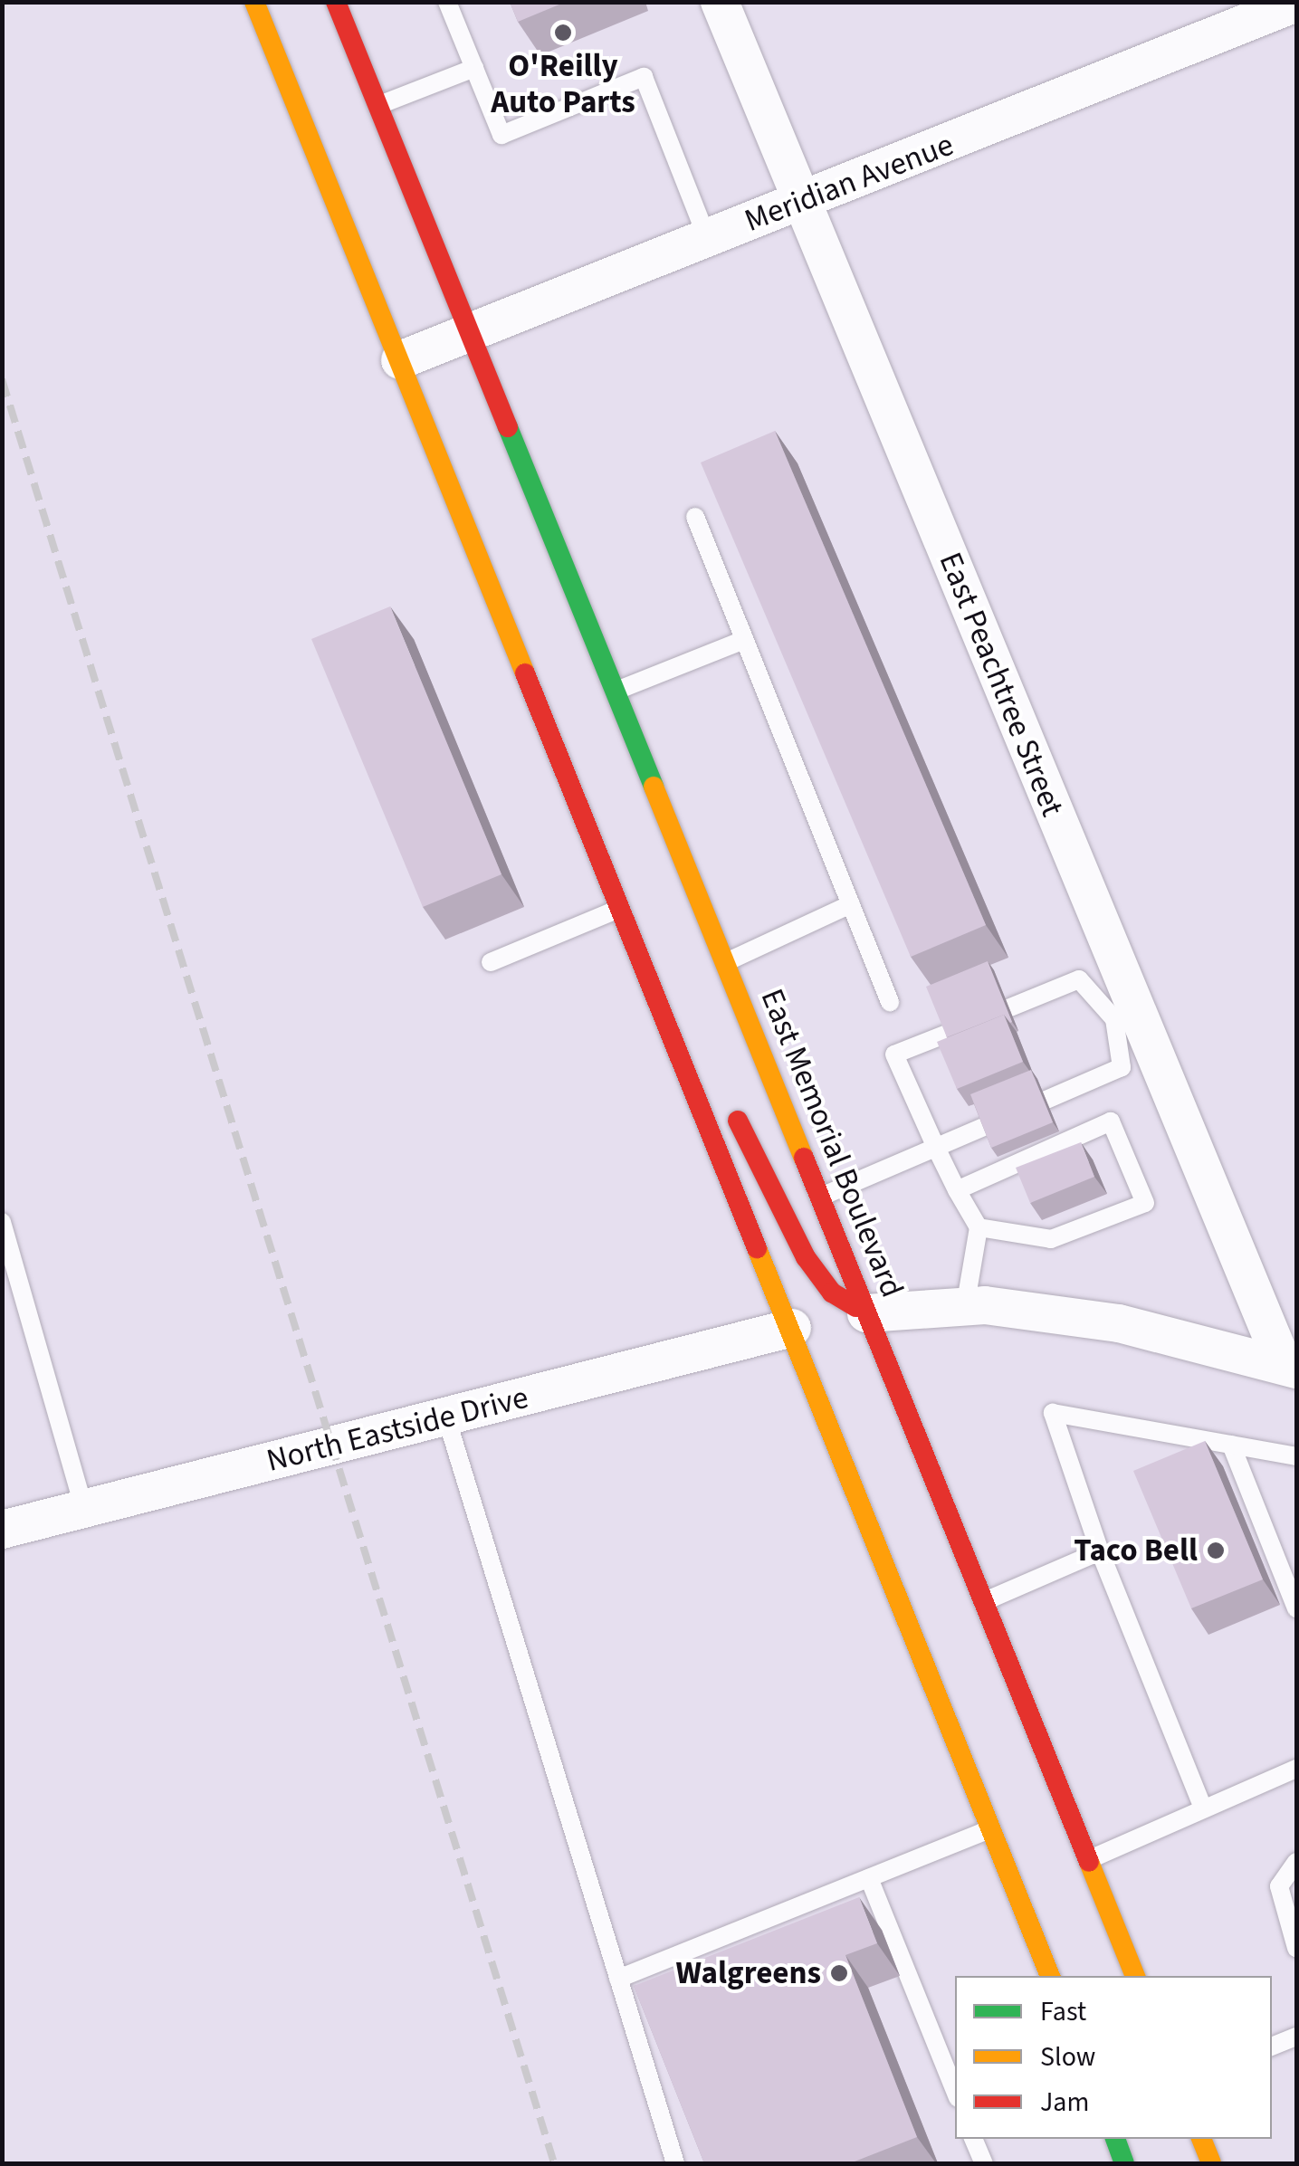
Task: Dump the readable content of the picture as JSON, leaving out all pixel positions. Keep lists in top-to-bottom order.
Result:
{
  "streets": {
    "main road": ["East Memorial Boulevard"],
    "street": ["Meridian Avenue", "East Peachtree Street", "North Eastside Drive"]
  },
  "crossings": [
    ["Meridian Avenue", "East Peachtree Street"],
    ["Meridian Avenue", "East Memorial Boulevard"]
  ],
  "places": ["O'Reilly Auto Parts", "Taco Bell", "Walgreens"],
  "legend": ["Fast", "Slow", "Jam"]
}
